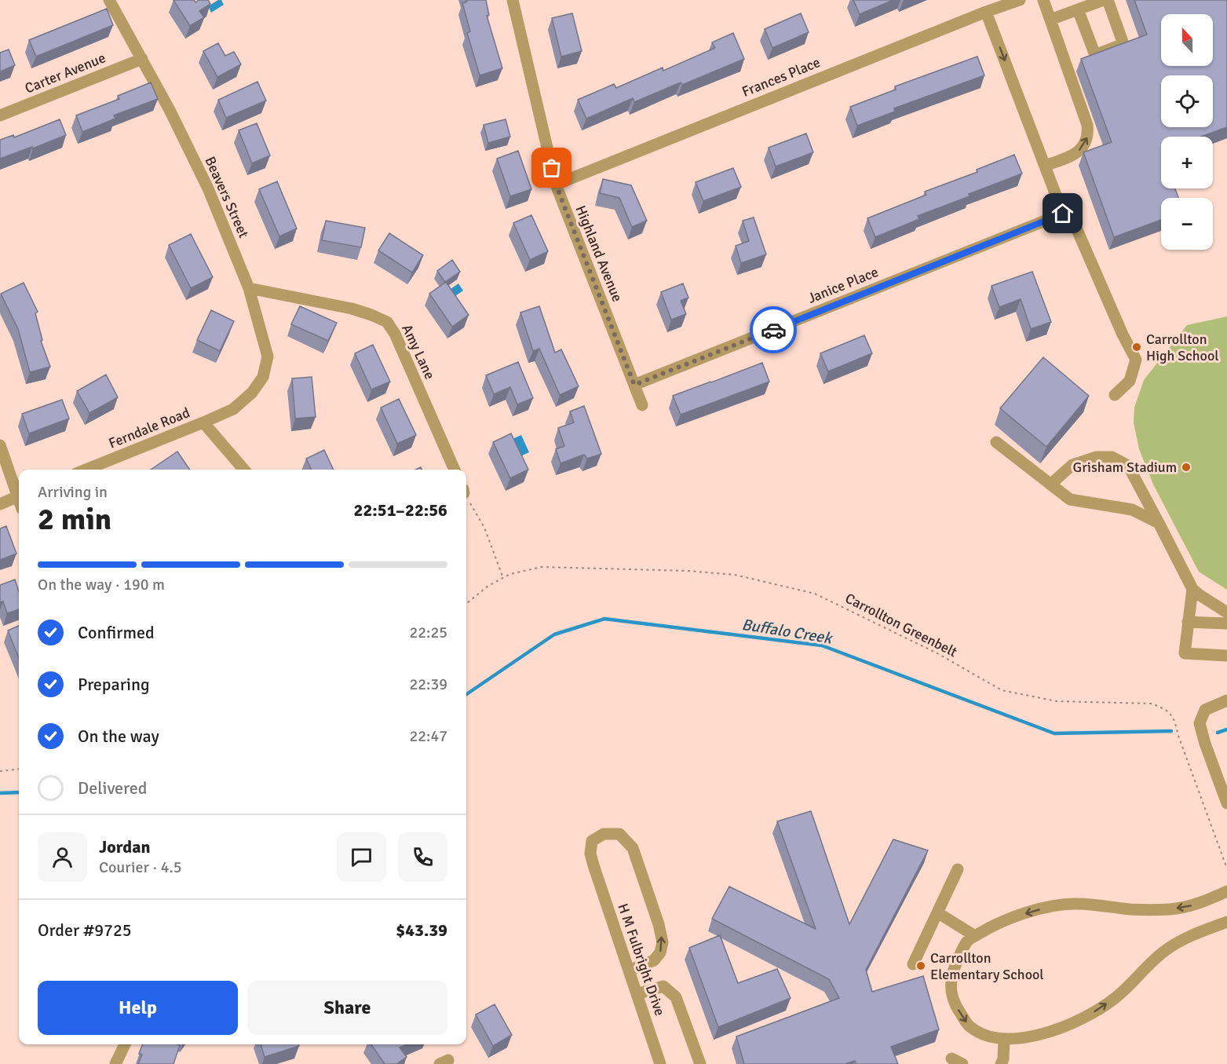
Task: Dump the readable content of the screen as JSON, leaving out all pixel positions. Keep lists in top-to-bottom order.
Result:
{
  "streets": {
    "street": [
      "Carter Avenue",
      "Frances Place",
      "Beavers Street",
      "Highland Avenue",
      "Janice Place",
      "Amy Lane",
      "Ferndale Road",
      "H M Fulbright Drive"
    ],
    "path": ["Carrollton Greenbelt"]
  },
  "crossings": [
    ["Carter Avenue", "Beavers Street"],
    ["Frances Place", "Highland Avenue"],
    ["Beavers Street", "Amy Lane"],
    ["Beavers Street", "Ferndale Road"],
    ["Highland Avenue", "Janice Place"]
  ],
  "water": ["Buffalo Creek"],
  "places": ["Carrollton High School", "Grisham Stadium", "Carrollton Elementary School"],
  "north": "top",
  "page": {
    "map_buttons": ["+", "−"],
    "heading": ["2 min", "Arriving in", "22:51–22:56"],
    "panel": [
      "Jordan",
      "Courier · 4.5",
      "Order #9725",
      "$43.39"
    ],
    "bar": "On the way · 190 m",
    "list": [
      ["Confirmed", "22:25"],
      ["Preparing", "22:39"],
      ["On the way", "22:47"],
      "Delivered"
    ],
    "buttons": ["Help", "Share"]
  }
}
